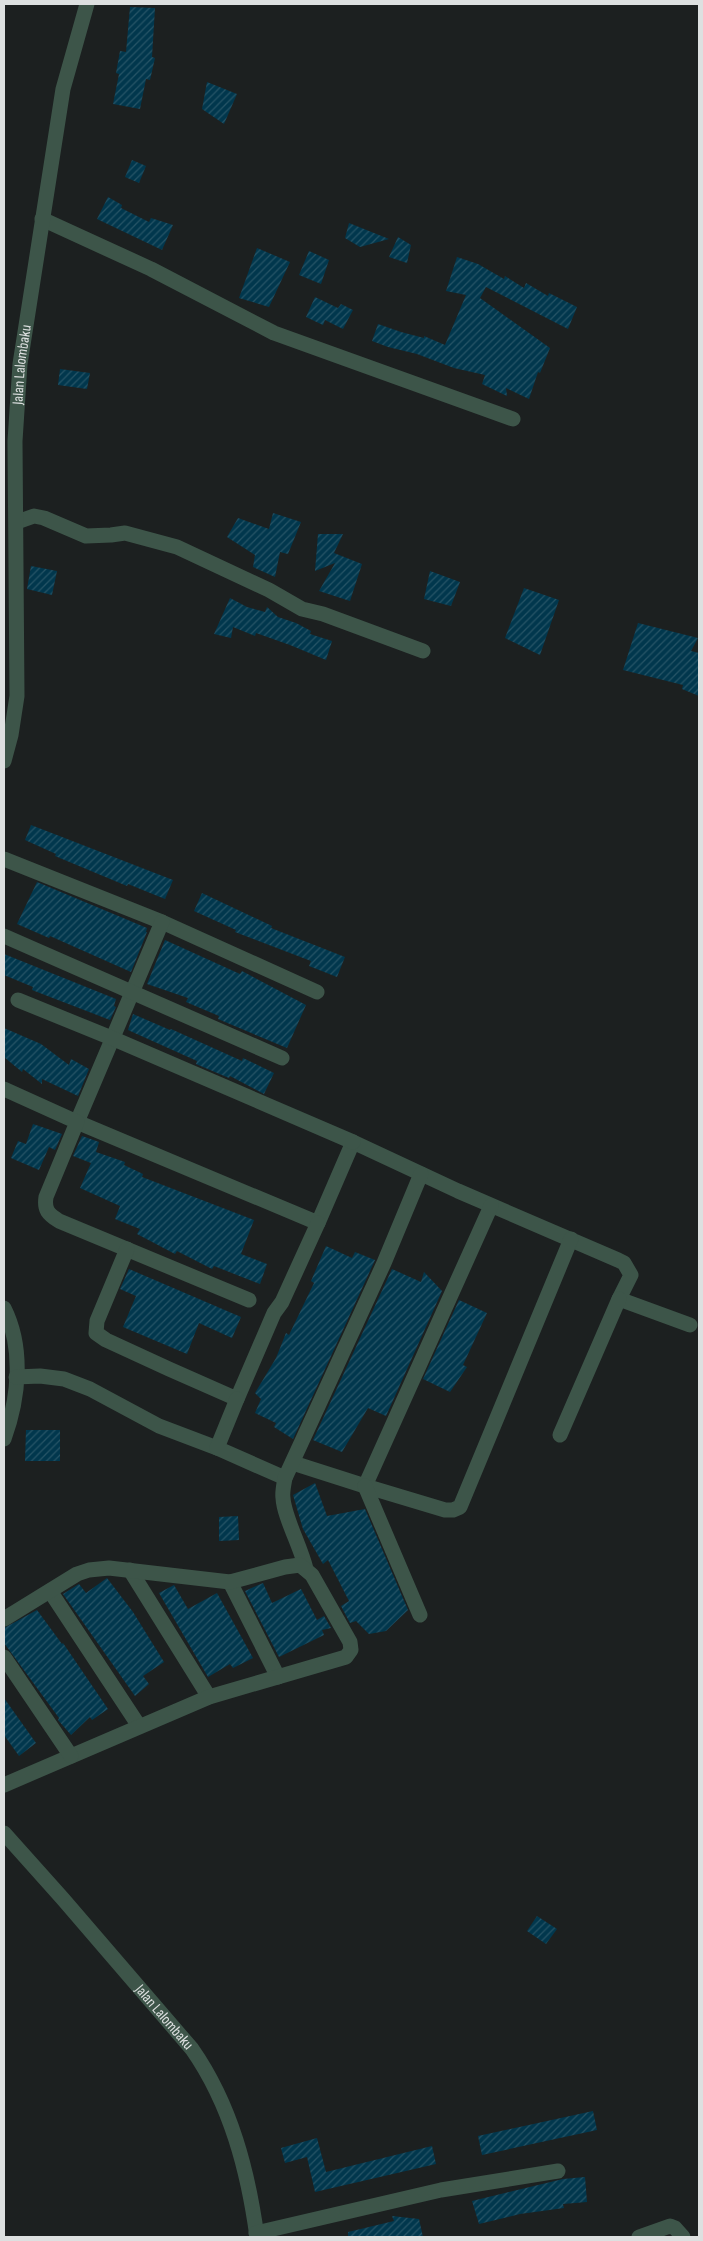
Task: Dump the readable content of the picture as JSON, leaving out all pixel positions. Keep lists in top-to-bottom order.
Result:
{
  "streets": {
    "street": ["Jalan Lalombaku"]
  }
}
